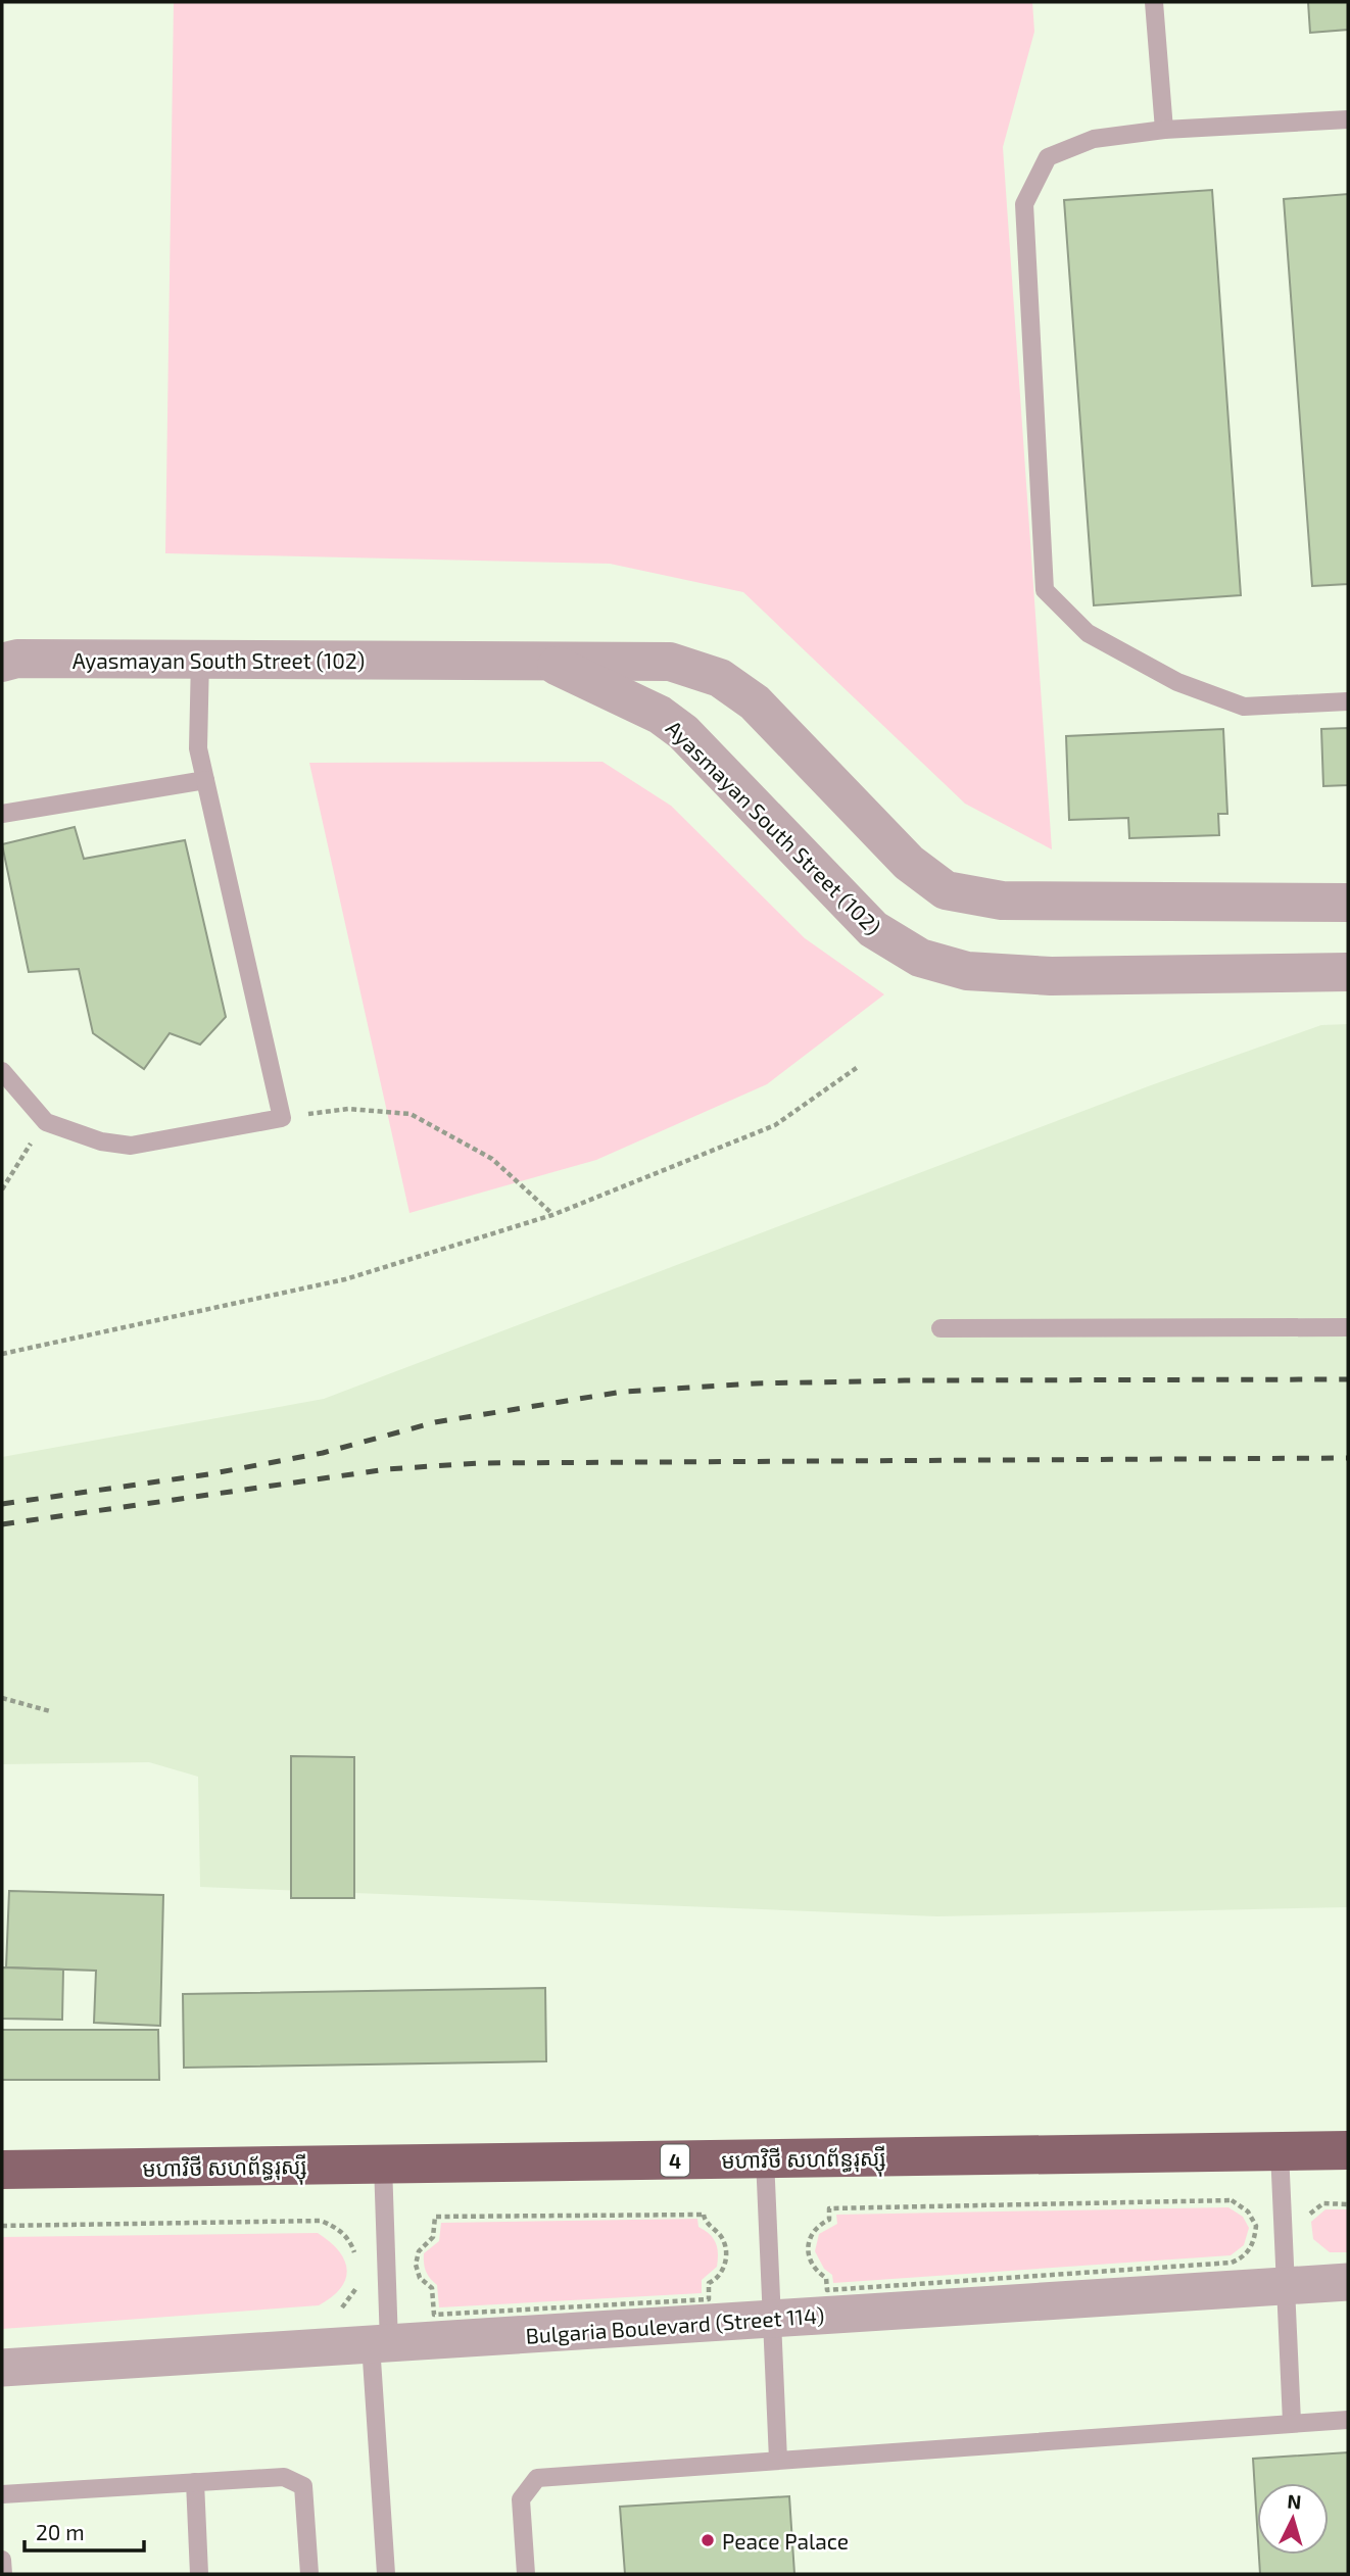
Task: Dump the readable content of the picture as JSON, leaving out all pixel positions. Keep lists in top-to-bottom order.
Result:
{
  "streets": {
    "highway": ["មហាវិថី សហព័ន្ធរុស្ស៊ី", "4"],
    "street": ["Ayasmayan South Street (102)", "Bulgaria Boulevard (Street 114)"]
  },
  "places": ["Peace Palace"],
  "scale_bar": "20 m",
  "north": "top"
}
